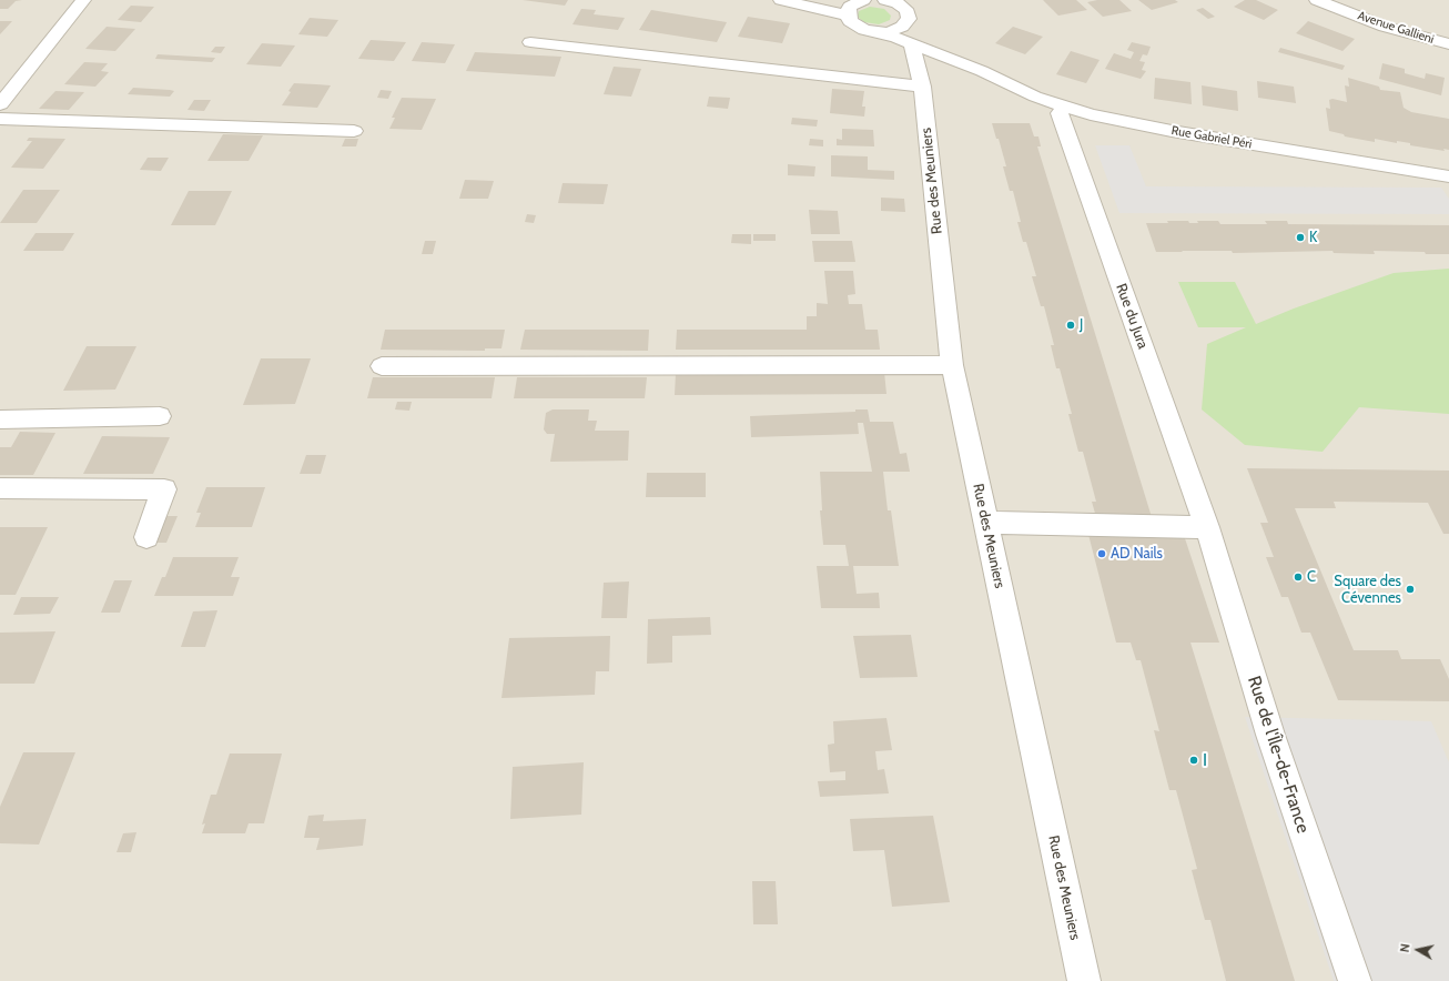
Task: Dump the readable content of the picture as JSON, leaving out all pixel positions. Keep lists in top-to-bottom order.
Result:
{
  "streets": {
    "street": [
      "Avenue Gallieni",
      "Rue Gabriel Péri",
      "Rue des Meuniers",
      "Rue du Jura",
      "Rue de l'Île-de-France"
    ]
  },
  "crossings": [
    ["Rue Gabriel Péri", "Rue des Meuniers"],
    ["Rue Gabriel Péri", "Rue du Jura"],
    ["Rue du Jura", "Rue de l'Île-de-France"]
  ],
  "places": [
    "K",
    "J",
    "AD Nails",
    "C",
    "Square des Cévennes",
    "I"
  ],
  "north": "left"
}
